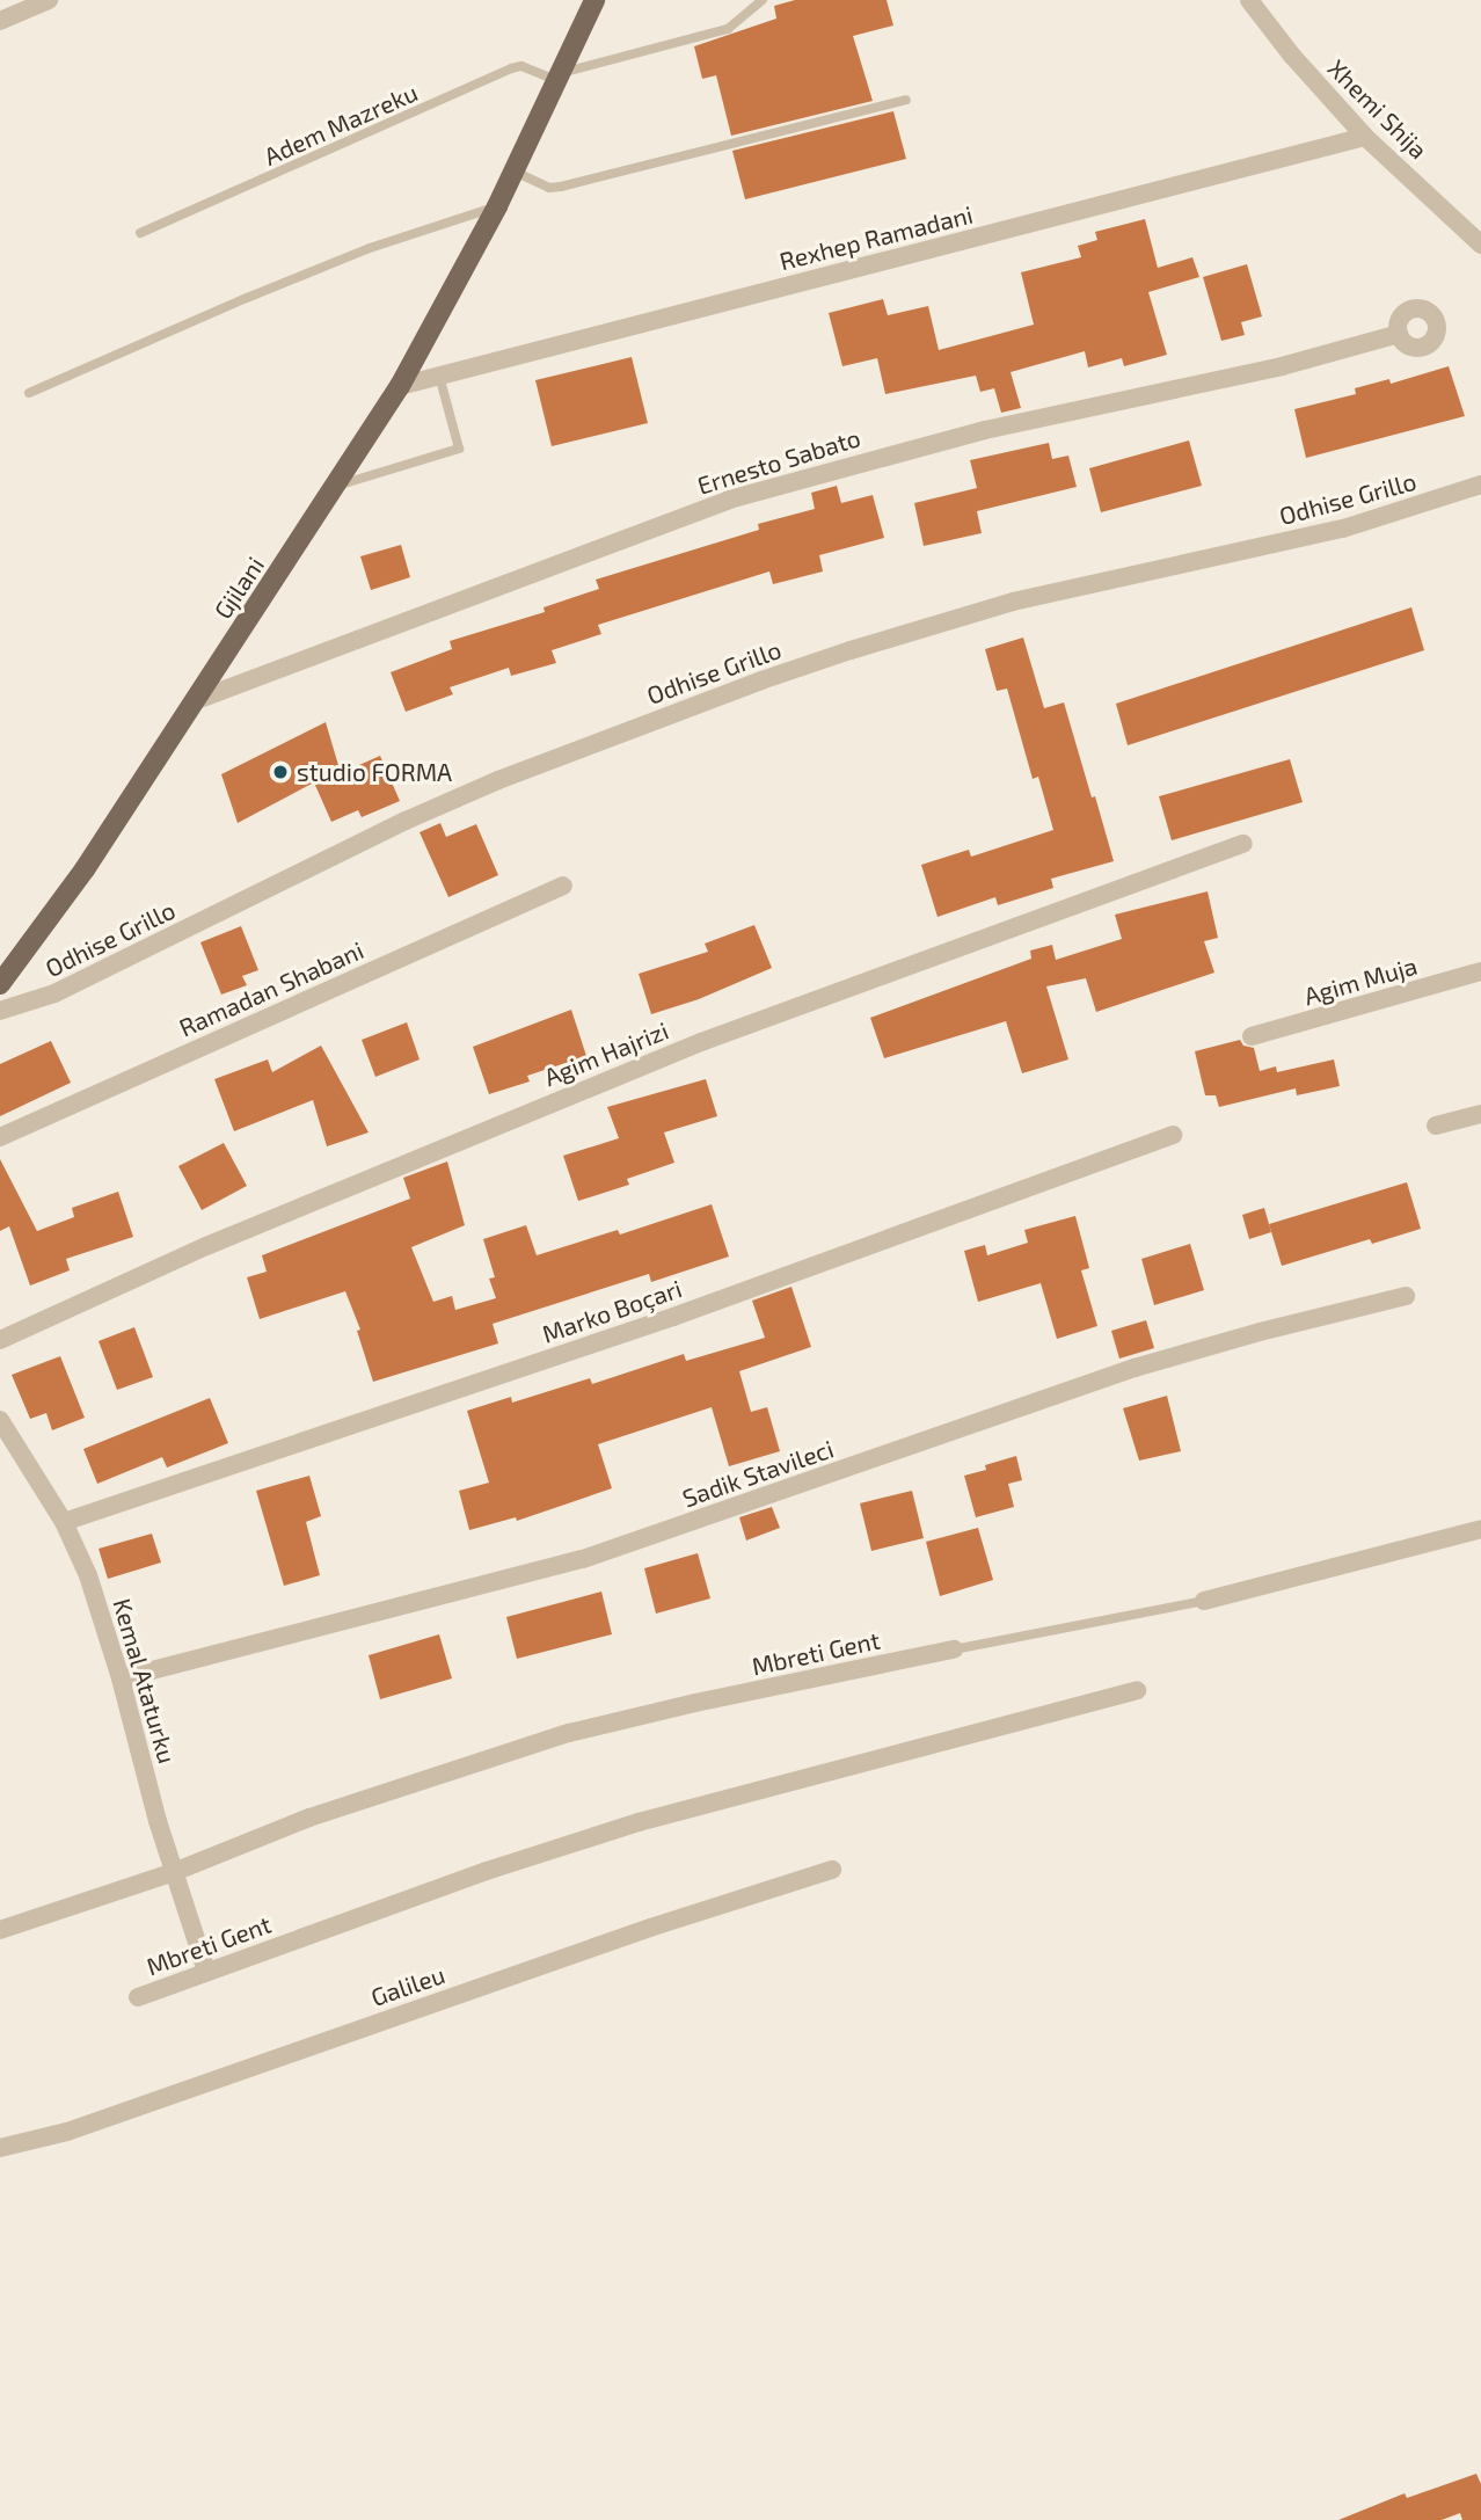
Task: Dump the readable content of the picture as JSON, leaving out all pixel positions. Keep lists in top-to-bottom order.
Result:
{
  "streets": {
    "main road": ["Gjilani"],
    "street": [
      "Xhemi Shija",
      "Rexhep Ramadani",
      "Ernesto Sabato",
      "Odhise Grillo",
      "Agim Muja",
      "Ramadan Shabani",
      "Agim Hajrizi",
      "Marko Boçari",
      "Sadik Stavileci",
      "Mbreti Gent",
      "Kemal Ataturku",
      "Galileu"
    ],
    "lane": ["Adem Mazreku"]
  },
  "crossings": [
    ["Xhemi Shija", "Rexhep Ramadani"],
    ["Adem Mazreku", "Gjilani"],
    ["Rexhep Ramadani", "Gjilani"],
    ["Ernesto Sabato", "Gjilani"],
    ["Marko Boçari", "Kemal Ataturku"],
    ["Sadik Stavileci", "Kemal Ataturku"],
    ["Mbreti Gent", "Kemal Ataturku"]
  ],
  "places": ["studio FORMA"]
}
